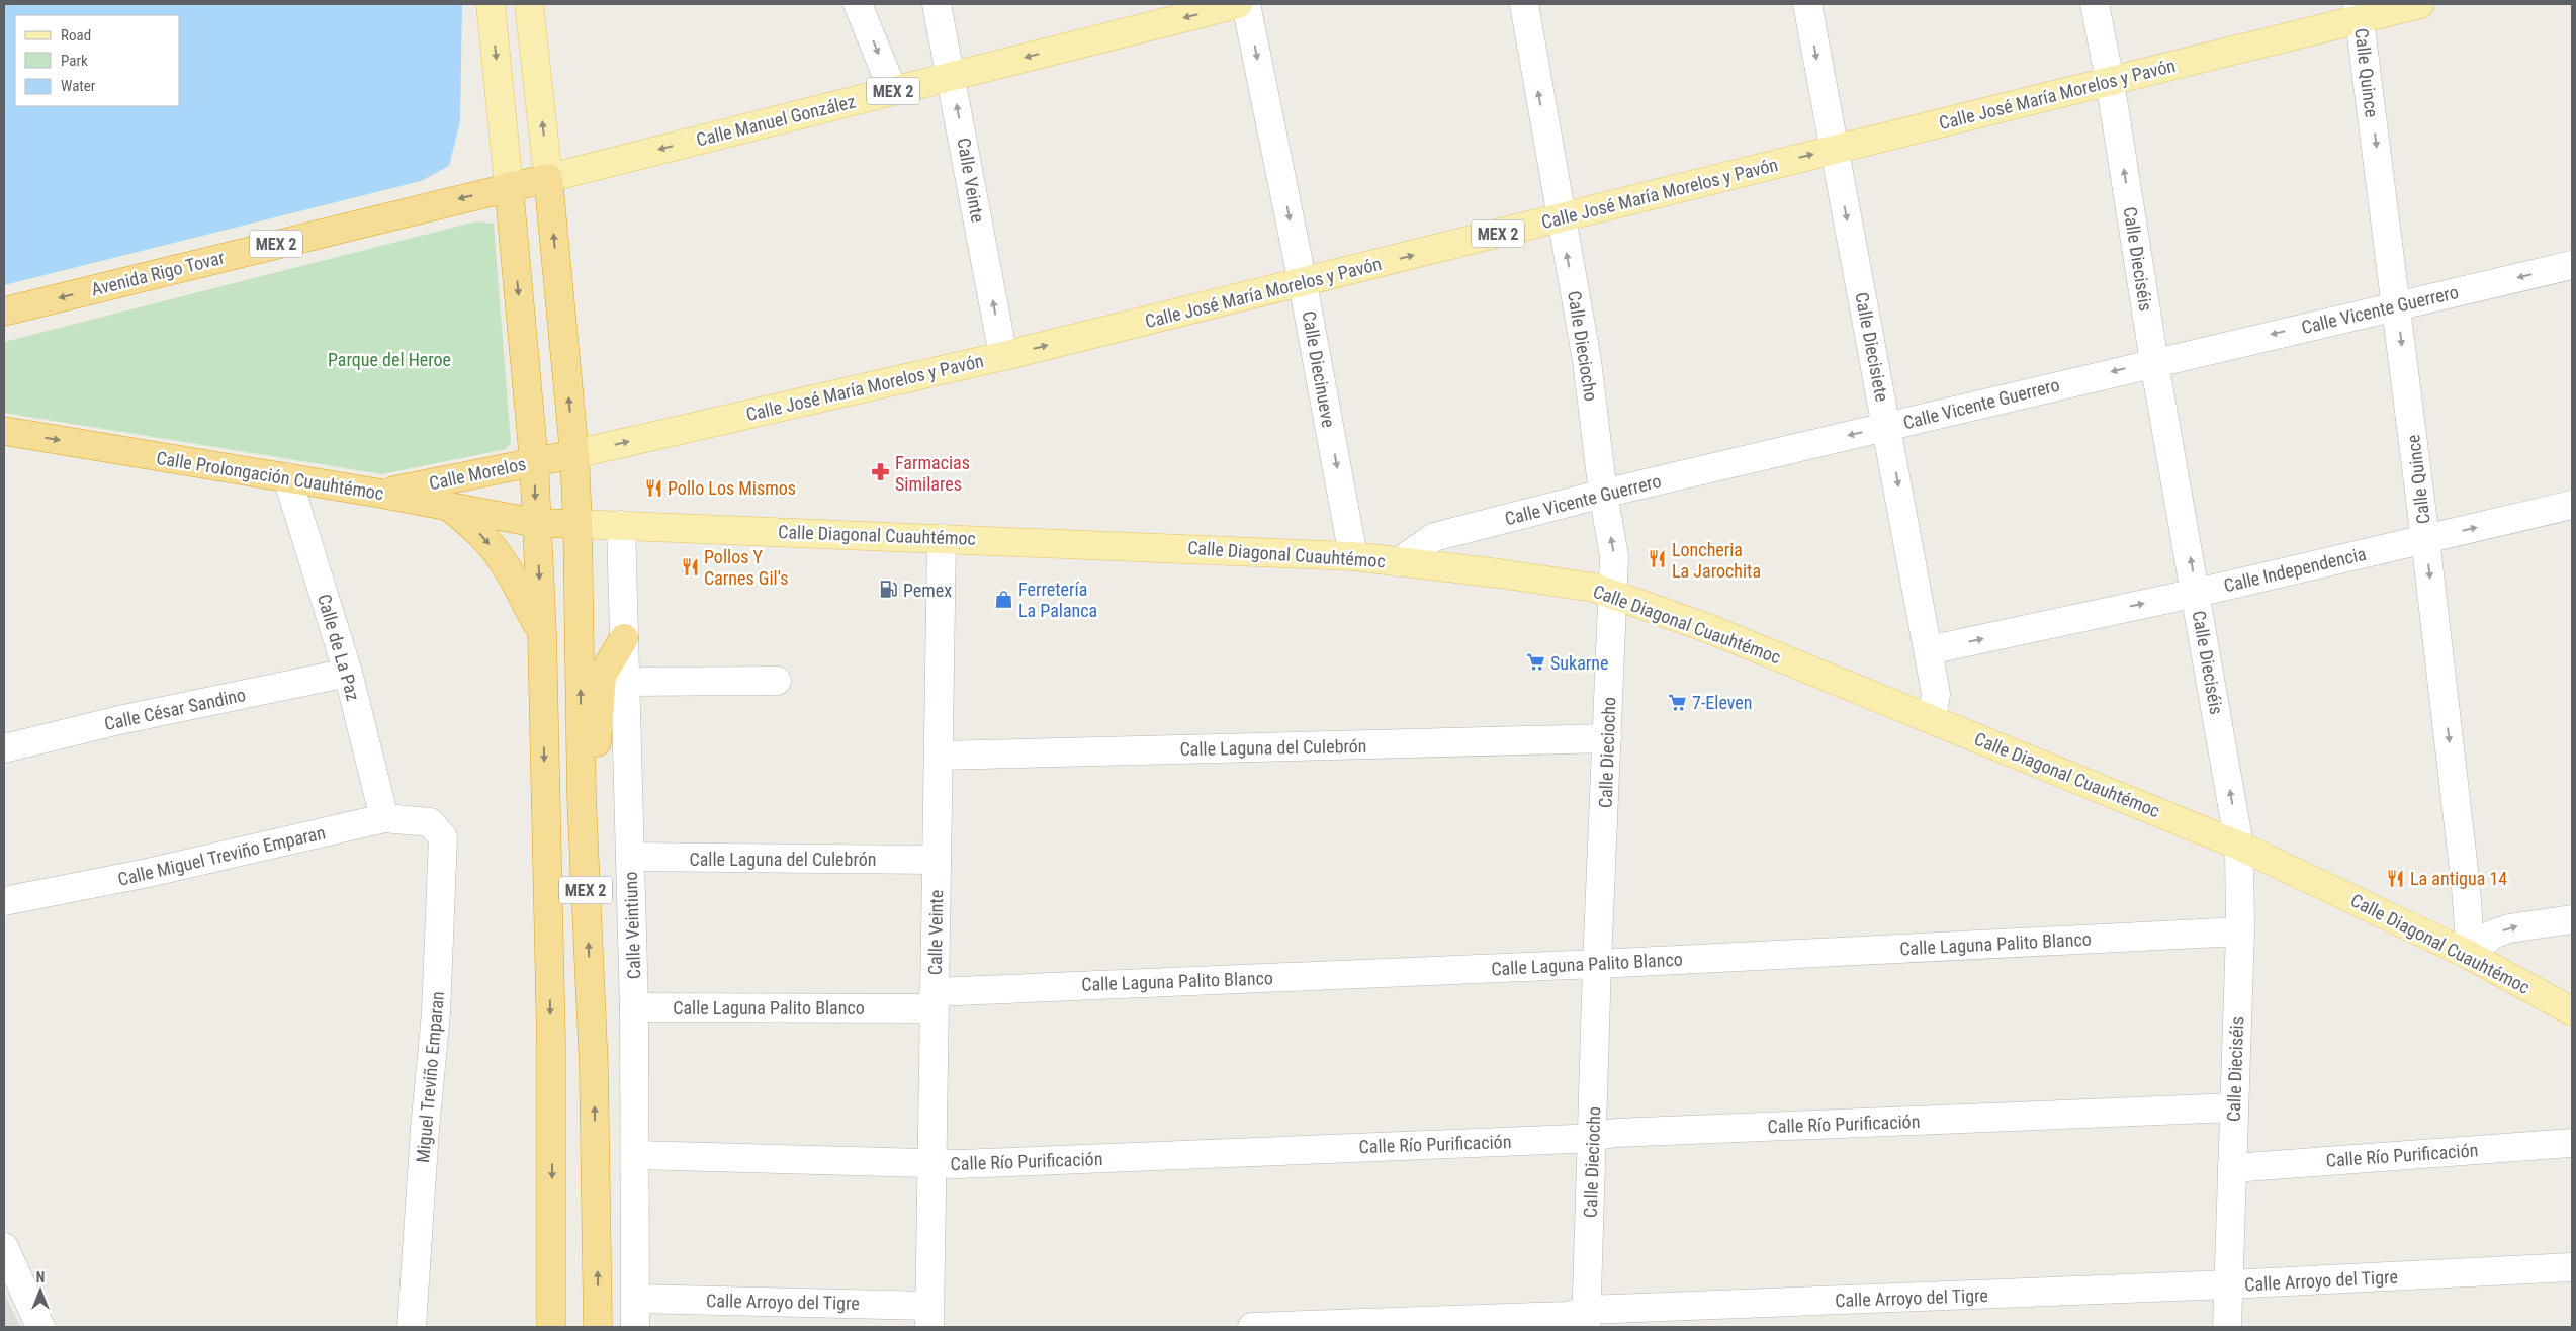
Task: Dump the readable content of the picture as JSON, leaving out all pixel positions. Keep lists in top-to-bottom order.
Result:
{
  "streets": {
    "highway": [
      "MEX 2",
      "Avenida Rigo Tovar",
      "Calle Morelos",
      "Calle Prolongación Cuauhtémoc"
    ],
    "main road": ["Calle José María Morelos y Pavón", "Calle Manuel González", "Calle Diagonal Cuauhtémoc"],
    "street": [
      "Calle Quince",
      "Calle Veinte",
      "Calle Dieciséis",
      "Calle Vicente Guerrero",
      "Calle Dieciocho",
      "Calle Diecisiete",
      "Calle Diecinueve",
      "Calle Independencia",
      "Calle de La Paz",
      "Calle César Sandino",
      "Calle Laguna del Culebrón",
      "Calle Miguel Treviño Emparan",
      "Calle Veintiuno",
      "Calle Laguna Palito Blanco",
      "Miguel Treviño Emparan",
      "Calle Río Purificación",
      "Calle Arroyo del Tigre"
    ]
  },
  "crossings": [
    ["Calle Quince", "Calle José María Morelos y Pavón"],
    ["Calle Quince", "Calle Vicente Guerrero"],
    ["Calle Quince", "Calle Diagonal Cuauhtémoc"],
    ["Calle Quince", "Calle Independencia"],
    ["MEX 2", "Calle José María Morelos y Pavón"],
    ["MEX 2", "Calle Manuel González"],
    ["MEX 2", "Avenida Rigo Tovar"],
    ["MEX 2", "Calle Morelos"],
    ["MEX 2", "Calle Prolongación Cuauhtémoc"],
    ["MEX 2", "Calle Diagonal Cuauhtémoc"],
    ["Calle José María Morelos y Pavón", "Calle Veinte"],
    ["Calle José María Morelos y Pavón", "Calle Dieciséis"],
    ["Calle José María Morelos y Pavón", "Calle Dieciocho"],
    ["Calle José María Morelos y Pavón", "Calle Diecisiete"],
    ["Calle José María Morelos y Pavón", "Calle Diecinueve"],
    ["Calle José María Morelos y Pavón", "Calle Morelos"],
    ["Calle Manuel González", "Calle Veinte"],
    ["Calle Manuel González", "Avenida Rigo Tovar"],
    ["Calle Veinte", "Calle Diagonal Cuauhtémoc"],
    ["Calle Veinte", "Calle Laguna del Culebrón"],
    ["Calle Veinte", "Calle Laguna Palito Blanco"],
    ["Calle Veinte", "Calle Río Purificación"],
    ["Calle Veinte", "Calle Arroyo del Tigre"],
    ["Calle Dieciséis", "Calle Vicente Guerrero"],
    ["Calle Dieciséis", "Calle Diagonal Cuauhtémoc"],
    ["Calle Dieciséis", "Calle Independencia"],
    ["Calle Dieciséis", "Calle Laguna Palito Blanco"],
    ["Calle Dieciséis", "Calle Río Purificación"],
    ["Calle Dieciséis", "Calle Arroyo del Tigre"],
    ["Calle Vicente Guerrero", "Calle Dieciocho"],
    ["Calle Vicente Guerrero", "Calle Diecisiete"],
    ["Calle Vicente Guerrero", "Calle Diagonal Cuauhtémoc"],
    ["Calle Dieciocho", "Calle Diagonal Cuauhtémoc"],
    ["Calle Dieciocho", "Calle Laguna del Culebrón"],
    ["Calle Dieciocho", "Calle Laguna Palito Blanco"],
    ["Calle Dieciocho", "Calle Río Purificación"],
    ["Calle Dieciocho", "Calle Arroyo del Tigre"],
    ["Calle Diecisiete", "Calle Diagonal Cuauhtémoc"],
    ["Calle Diecisiete", "Calle Independencia"],
    ["Calle Diecinueve", "Calle Diagonal Cuauhtémoc"],
    ["Calle Morelos", "Calle Prolongación Cuauhtémoc"],
    ["Calle Prolongación Cuauhtémoc", "Calle Diagonal Cuauhtémoc"],
    ["Calle Prolongación Cuauhtémoc", "Calle de La Paz"],
    ["Calle Diagonal Cuauhtémoc", "Calle Veintiuno"],
    ["Calle de La Paz", "Calle César Sandino"],
    ["Calle de La Paz", "Calle Miguel Treviño Emparan"],
    ["Calle Laguna del Culebrón", "Calle Veintiuno"],
    ["Calle Miguel Treviño Emparan", "Miguel Treviño Emparan"],
    ["Calle Veintiuno", "Calle Laguna Palito Blanco"],
    ["Calle Veintiuno", "Calle Río Purificación"],
    ["Calle Veintiuno", "Calle Arroyo del Tigre"]
  ],
  "one_way": [
    "Calle Quince",
    "Calle José María Morelos y Pavón",
    "Calle Manuel González",
    "Calle Dieciséis",
    "Avenida Rigo Tovar",
    "Calle Vicente Guerrero",
    "Calle Dieciocho",
    "Calle Diecisiete",
    "Calle Diecinueve",
    "Calle Prolongación Cuauhtémoc",
    "Calle Independencia"
  ],
  "parks": ["Parque del Heroe"],
  "places": {
    "pharmacy": ["Farmacias Similares"],
    "restaurant": [
      "Pollo Los Mismos",
      "Loncheria La Jarochita",
      "Pollos Y Carnes Gil's",
      "La antigua 14"
    ],
    "fuel station": ["Pemex"],
    "shop": ["Ferretería La Palanca"],
    "supermarket": ["Sukarne", "7-Eleven"]
  },
  "legend": ["Road", "Park", "Water"],
  "north": "top"
}
